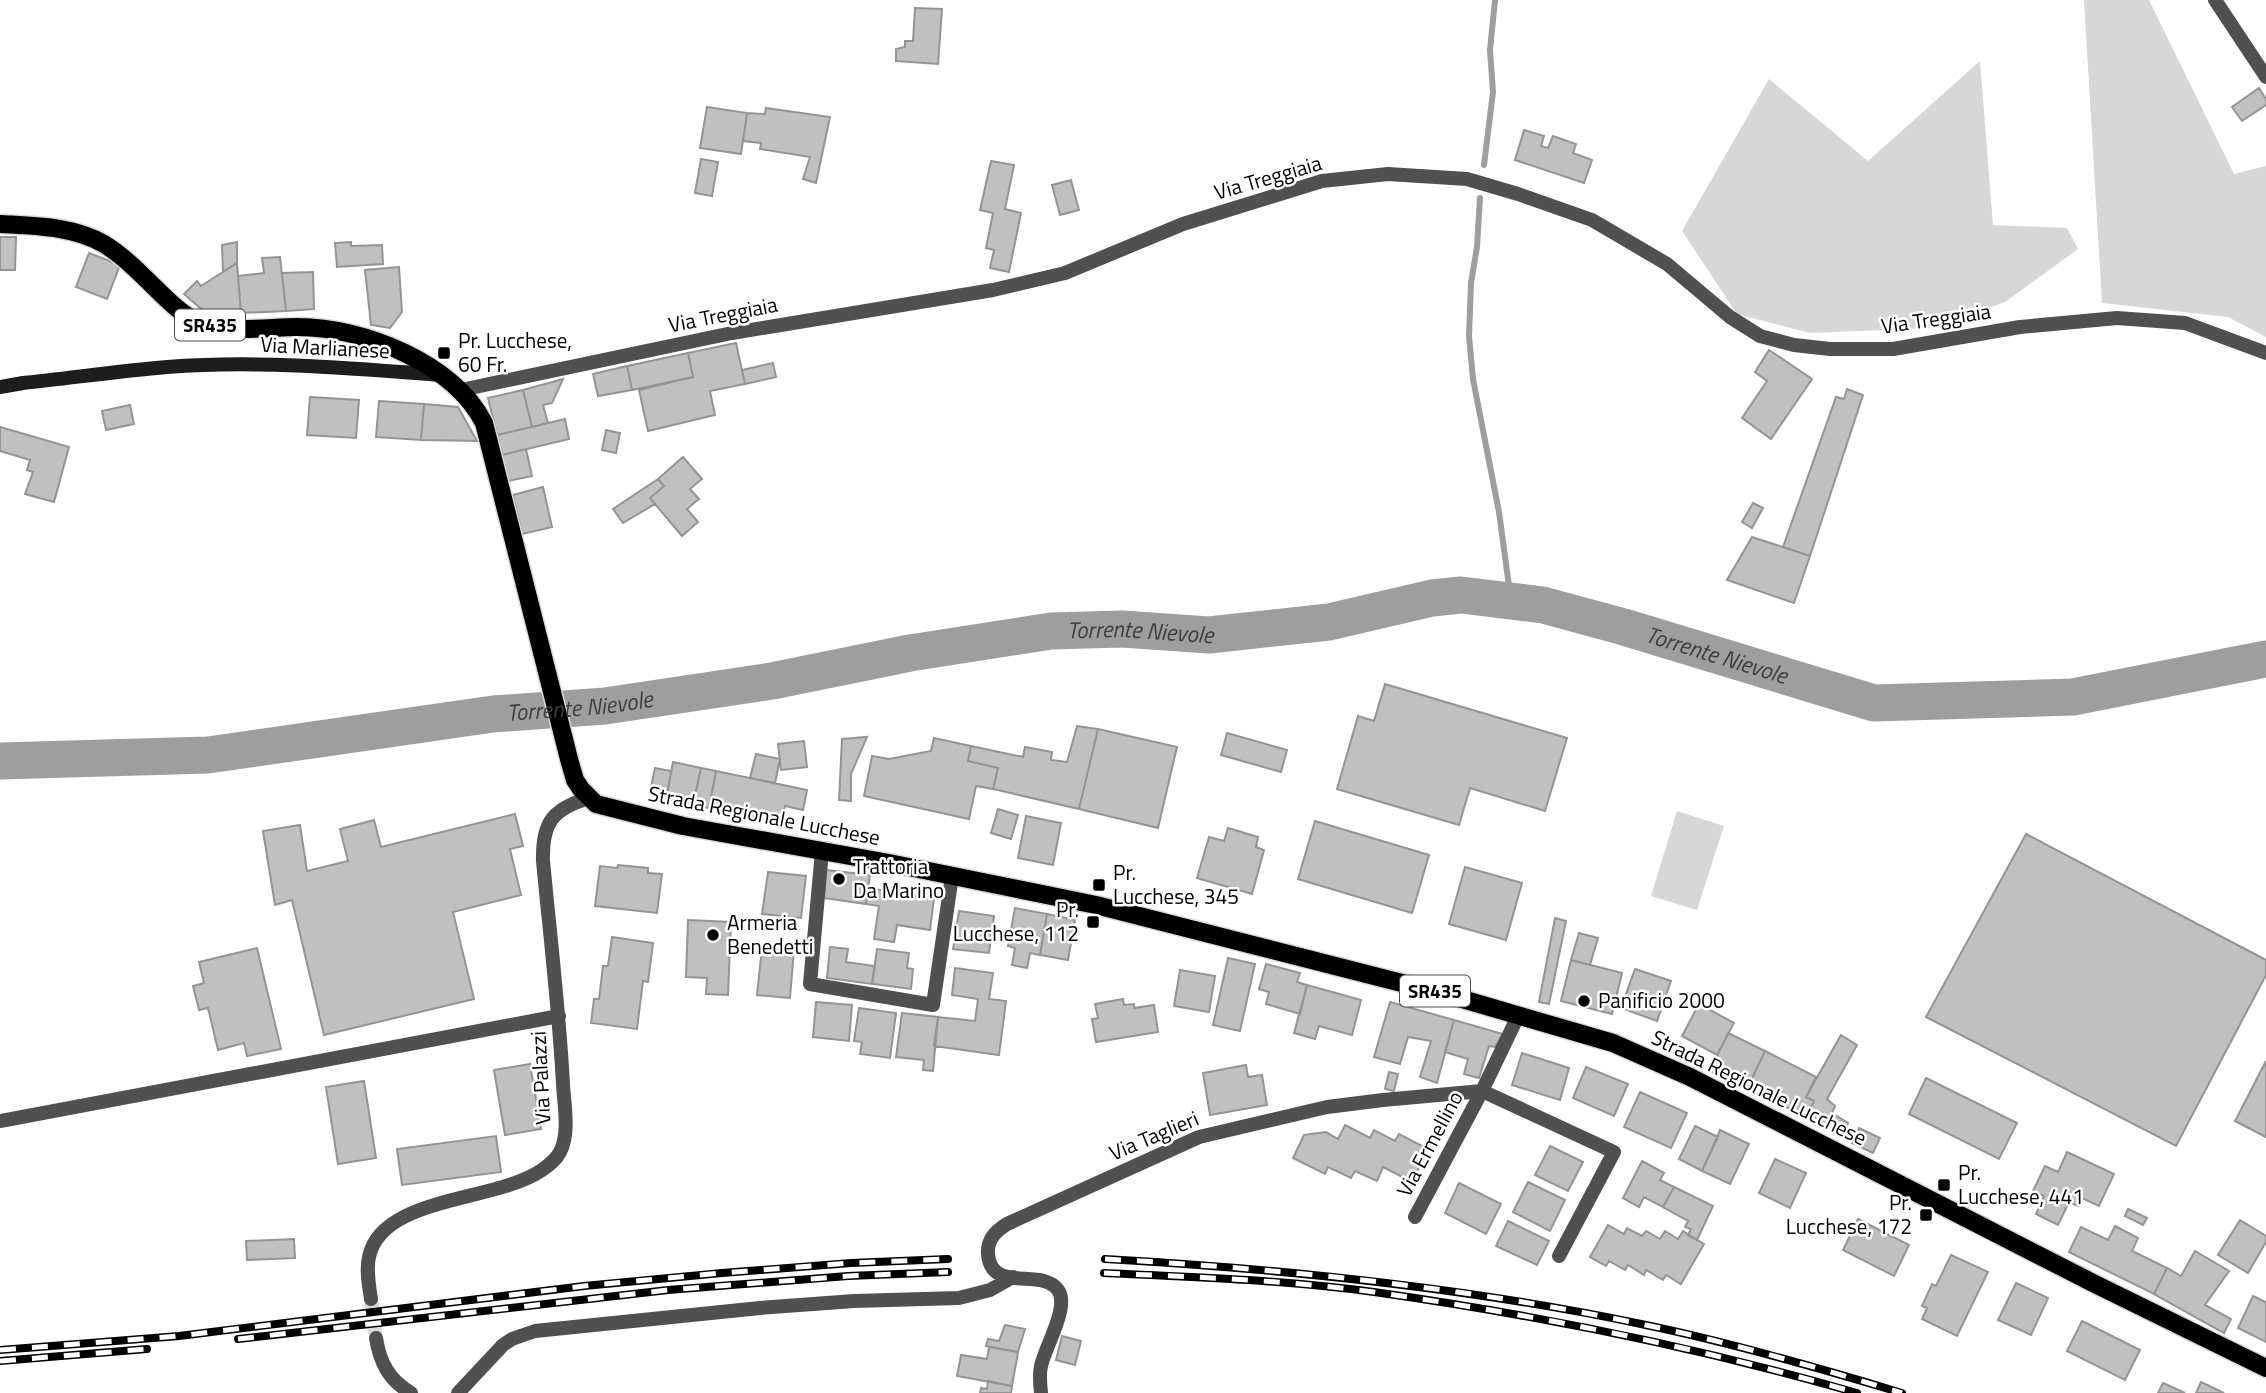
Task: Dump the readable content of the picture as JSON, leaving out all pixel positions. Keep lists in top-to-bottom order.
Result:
{
  "streets": {
    "main road": ["SR435", "Strada Regionale Lucchese"],
    "street": [
      "Via Treggiaia",
      "Via Marlianese",
      "Via Palazzi",
      "Via Taglieri",
      "Via Ermellino"
    ]
  },
  "crossings": [
    ["Via Treggiaia", "SR435"],
    ["SR435", "Via Marlianese"],
    ["SR435", "Strada Regionale Lucchese"],
    ["SR435", "Via Palazzi"],
    ["Strada Regionale Lucchese", "Via Palazzi"],
    ["Strada Regionale Lucchese", "Via Ermellino"],
    ["Via Taglieri", "Via Ermellino"]
  ],
  "water": ["Torrente Nievole"],
  "places": {
    "transit": [
      "Pr. Lucchese, 60 Fr.",
      "Pr. Lucchese, 345",
      "Pr. Lucchese, 112",
      "Pr. Lucchese, 441",
      "Pr. Lucchese, 172"
    ],
    "other": ["Trattoria Da Marino", "Armeria Benedetti", "Panificio 2000"]
  }
}
